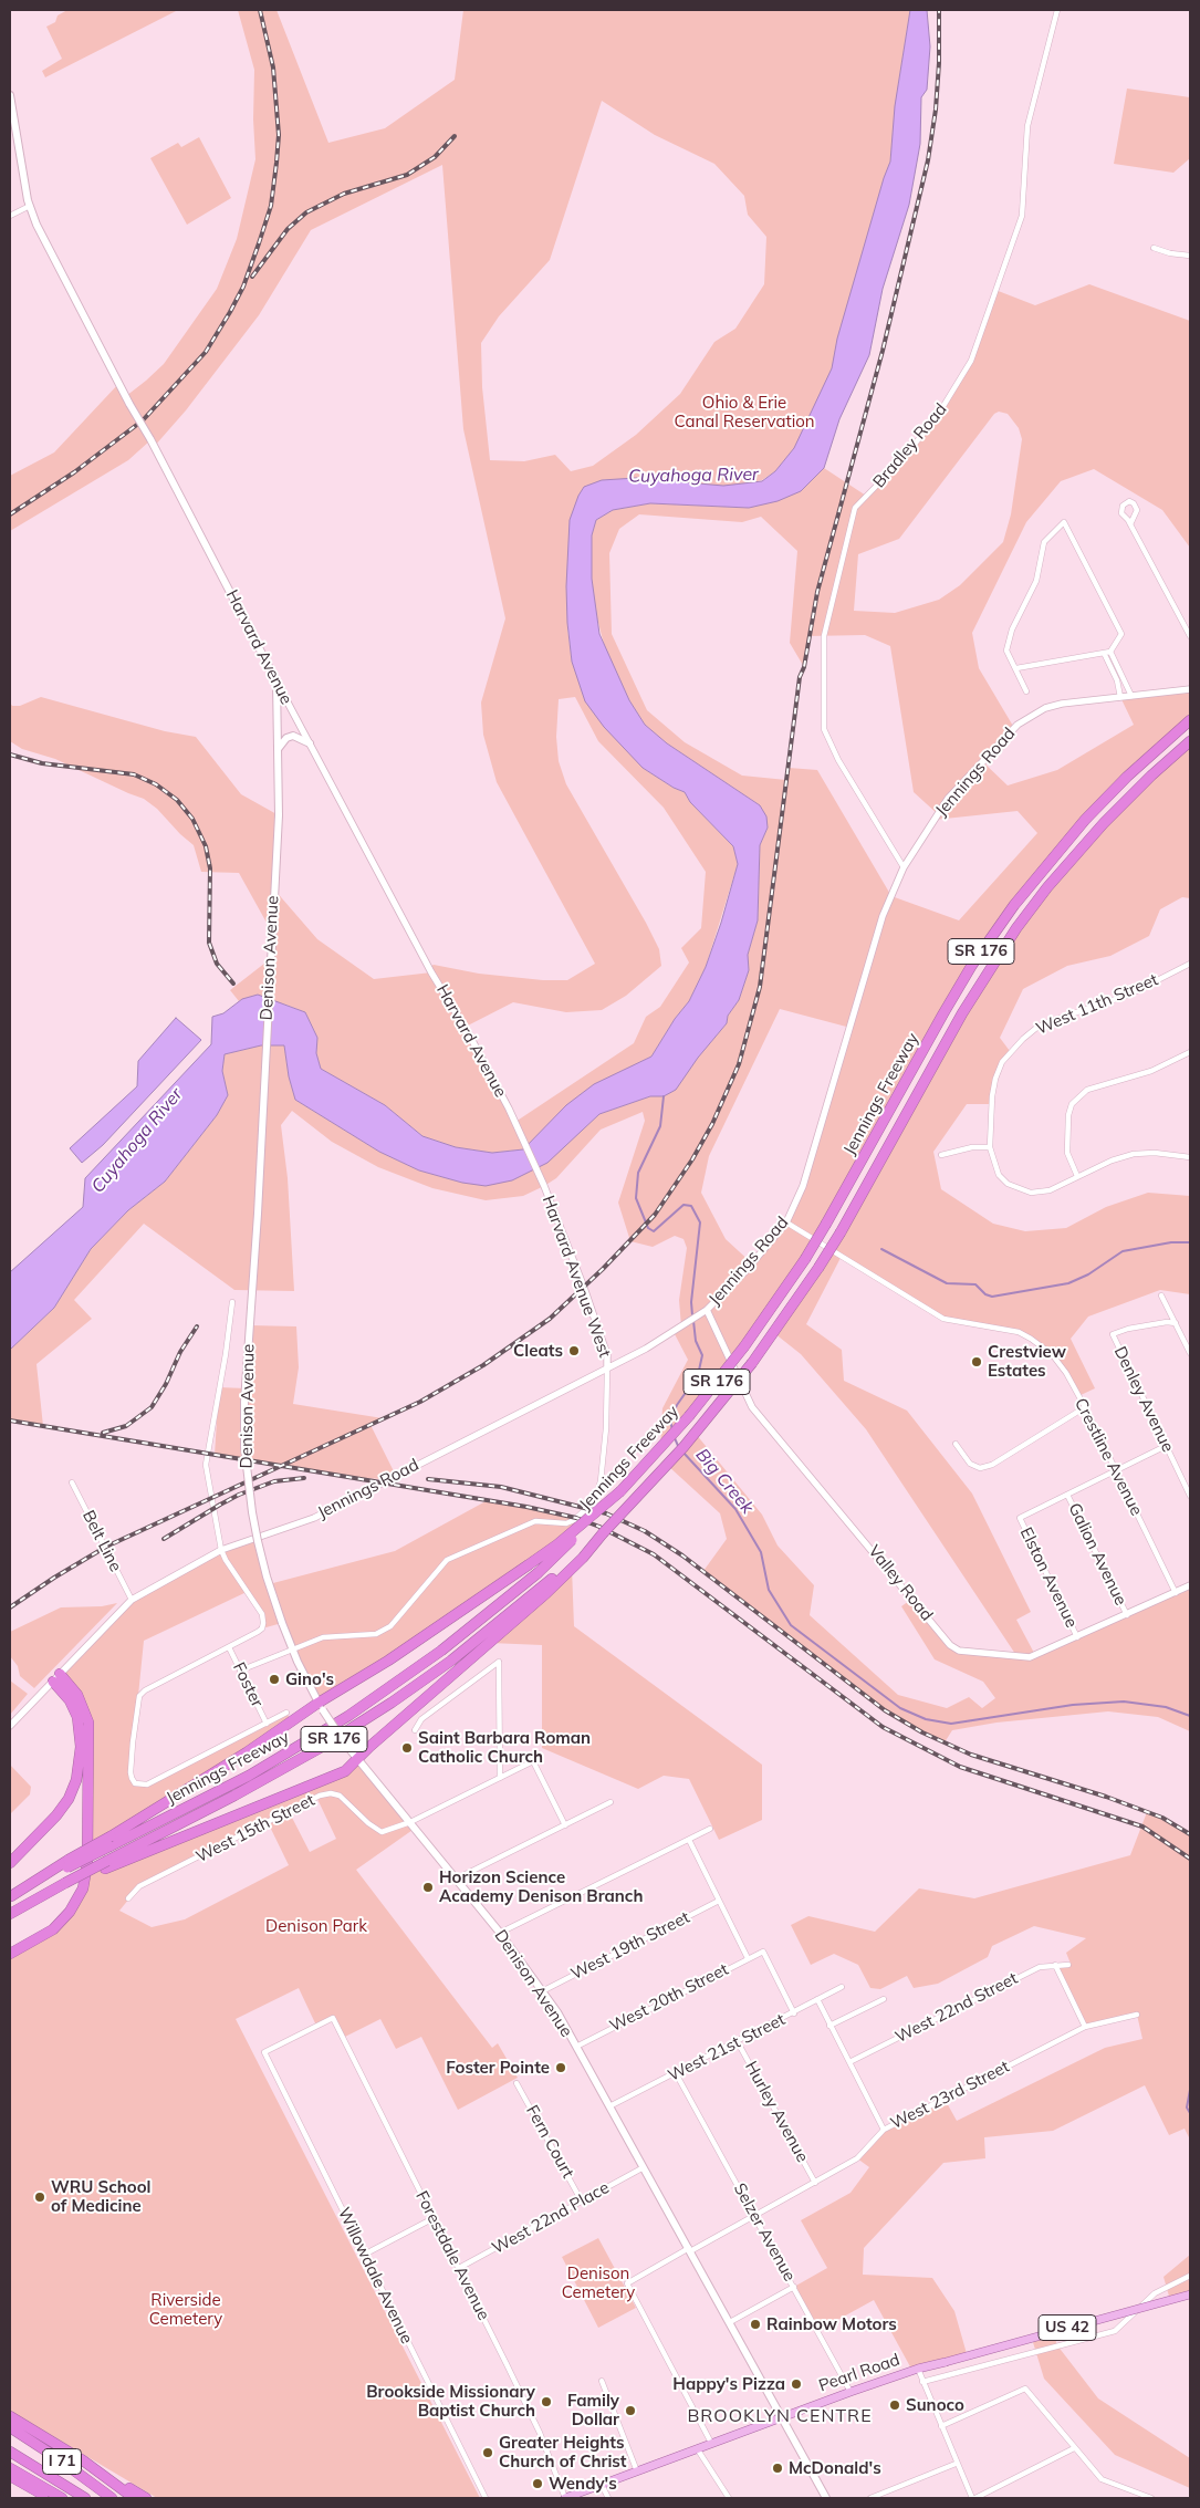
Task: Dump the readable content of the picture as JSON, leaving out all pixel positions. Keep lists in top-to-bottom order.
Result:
{
  "streets": {
    "highway": ["SR 176", "Jennings Freeway", "I 71"],
    "main road": [
      "Harvard Avenue",
      "Denison Avenue",
      "US 42",
      "Pearl Road"
    ],
    "street": [
      "Bradley Road",
      "Jennings Road",
      "West 11th Street",
      "Harvard Avenue West",
      "Denley Avenue",
      "Crestline Avenue",
      "Belt Line",
      "Galion Avenue",
      "Elston Avenue",
      "Valley Road",
      "Foster",
      "West 15th Street",
      "West 19th Street",
      "West 20th Street",
      "West 22nd Street",
      "West 21st Street",
      "West 23rd Street",
      "Hurley Avenue",
      "Fern Court",
      "West 22nd Place",
      "Selzer Avenue",
      "Forestdale Avenue",
      "Willowdale Avenue"
    ]
  },
  "crossings": [
    ["Bradley Road", "Jennings Road"],
    ["Harvard Avenue", "Denison Avenue"],
    ["Harvard Avenue", "Harvard Avenue West"],
    ["Jennings Road", "Harvard Avenue West"],
    ["Jennings Road", "Crestline Avenue"],
    ["Jennings Road", "Belt Line"],
    ["Jennings Road", "Valley Road"],
    ["Denison Avenue", "West 15th Street"],
    ["Denison Avenue", "West 19th Street"],
    ["Denison Avenue", "West 20th Street"],
    ["Denison Avenue", "West 21st Street"],
    ["Denison Avenue", "West 23rd Street"],
    ["Denison Avenue", "West 22nd Place"],
    ["Denison Avenue", "Pearl Road"],
    ["Crestline Avenue", "Valley Road"],
    ["Galion Avenue", "Elston Avenue"],
    ["Galion Avenue", "Valley Road"],
    ["Elston Avenue", "Valley Road"],
    ["West 20th Street", "West 21st Street"],
    ["West 21st Street", "Hurley Avenue"],
    ["West 21st Street", "Selzer Avenue"],
    ["West 23rd Street", "Hurley Avenue"],
    ["West 23rd Street", "Selzer Avenue"],
    ["West 23rd Street", "Pearl Road"],
    ["Fern Court", "West 22nd Place"],
    ["West 22nd Place", "Forestdale Avenue"],
    ["Selzer Avenue", "Pearl Road"],
    ["Forestdale Avenue", "Willowdale Avenue"],
    ["Forestdale Avenue", "Pearl Road"]
  ],
  "districts": ["BROOKLYN CENTRE"],
  "water": ["Cuyahoga River", "Big Creek"],
  "parks": [
    "Ohio & Erie Canal Reservation",
    "Denison Park",
    "Denison Cemetery",
    "Riverside Cemetery"
  ],
  "places": [
    "Cleats",
    "Crestview Estates",
    "Gino's",
    "Saint Barbara Roman Catholic Church",
    "Horizon Science Academy Denison Branch",
    "Foster Pointe",
    "WRU School of Medicine",
    "Rainbow Motors",
    "Happy's Pizza",
    "Brookside Missionary Baptist Church",
    "Sunoco",
    "Family Dollar",
    "Greater Heights Church of Christ",
    "McDonald's",
    "Wendy's"
  ]
}
